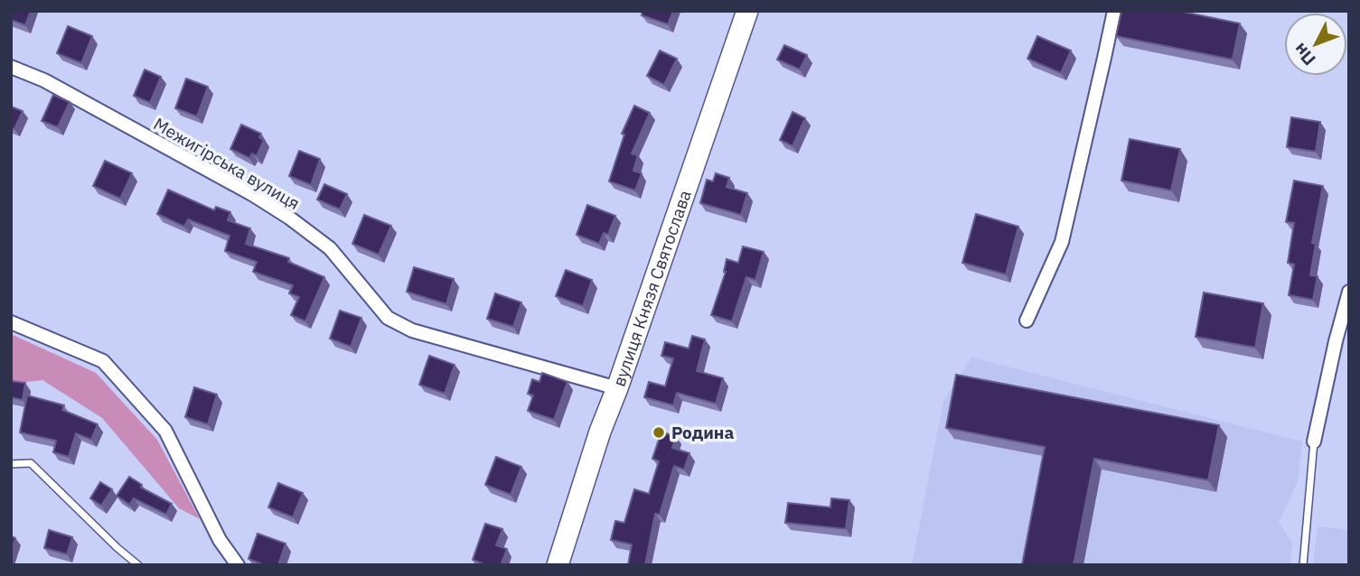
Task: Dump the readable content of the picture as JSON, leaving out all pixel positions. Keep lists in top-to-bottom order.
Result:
{
  "streets": {
    "main road": ["вулиця Князя Святослава"],
    "street": ["Межигірська вулиця"]
  },
  "crossings": [
    ["Межигірська вулиця", "вулиця Князя Святослава"]
  ],
  "places": ["Родина"],
  "north": "bottom left"
}
